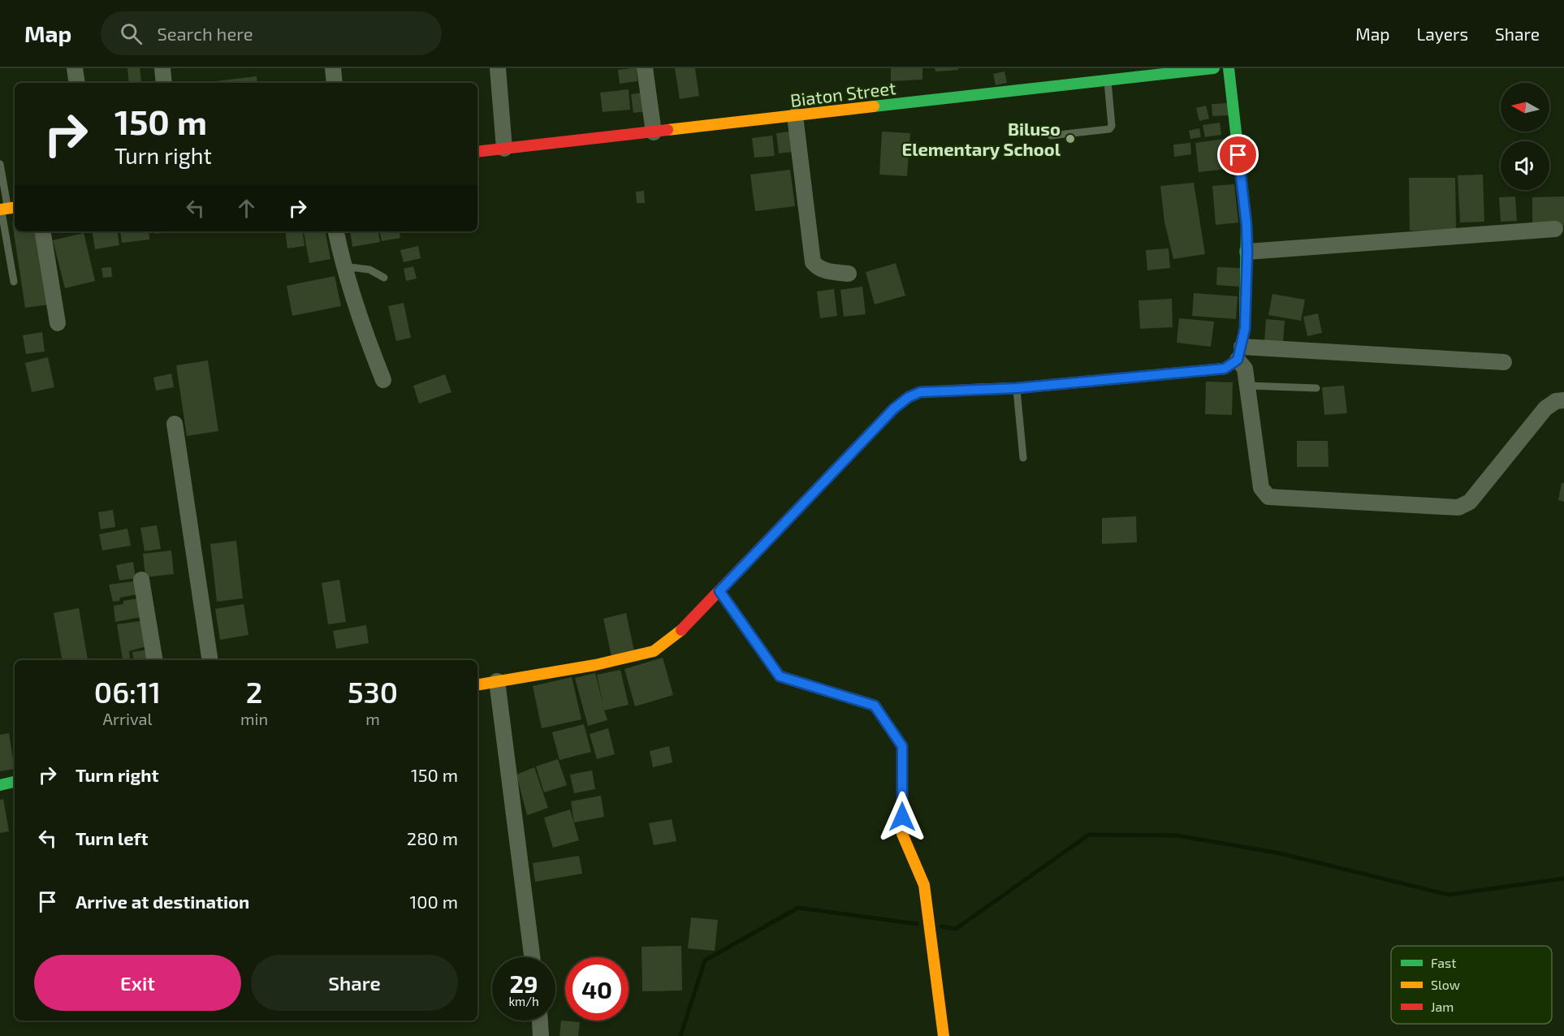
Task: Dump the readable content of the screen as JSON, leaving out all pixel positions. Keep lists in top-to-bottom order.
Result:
{
  "streets": {
    "street": ["Biaton Street"]
  },
  "places": ["Biluso Elementary School"],
  "legend": ["Fast", "Slow", "Jam"],
  "north": "left",
  "page": {
    "header": "Map",
    "search": "Search here",
    "nav": ["Map", "Layers", "Share"],
    "turn": ["150 m", "Turn right"],
    "eta": [
      "06:11",
      "Arrival",
      "2",
      "min",
      "530",
      "m"
    ],
    "list": [
      {
        "name": "Turn right",
        "value": "150 m"
      },
      {
        "name": "Turn left",
        "value": "280 m"
      },
      {
        "name": "Arrive at destination",
        "value": "100 m"
      }
    ],
    "buttons": ["Exit", "Share"],
    "speed": "29 km/h",
    "limit": "40"
  }
}
